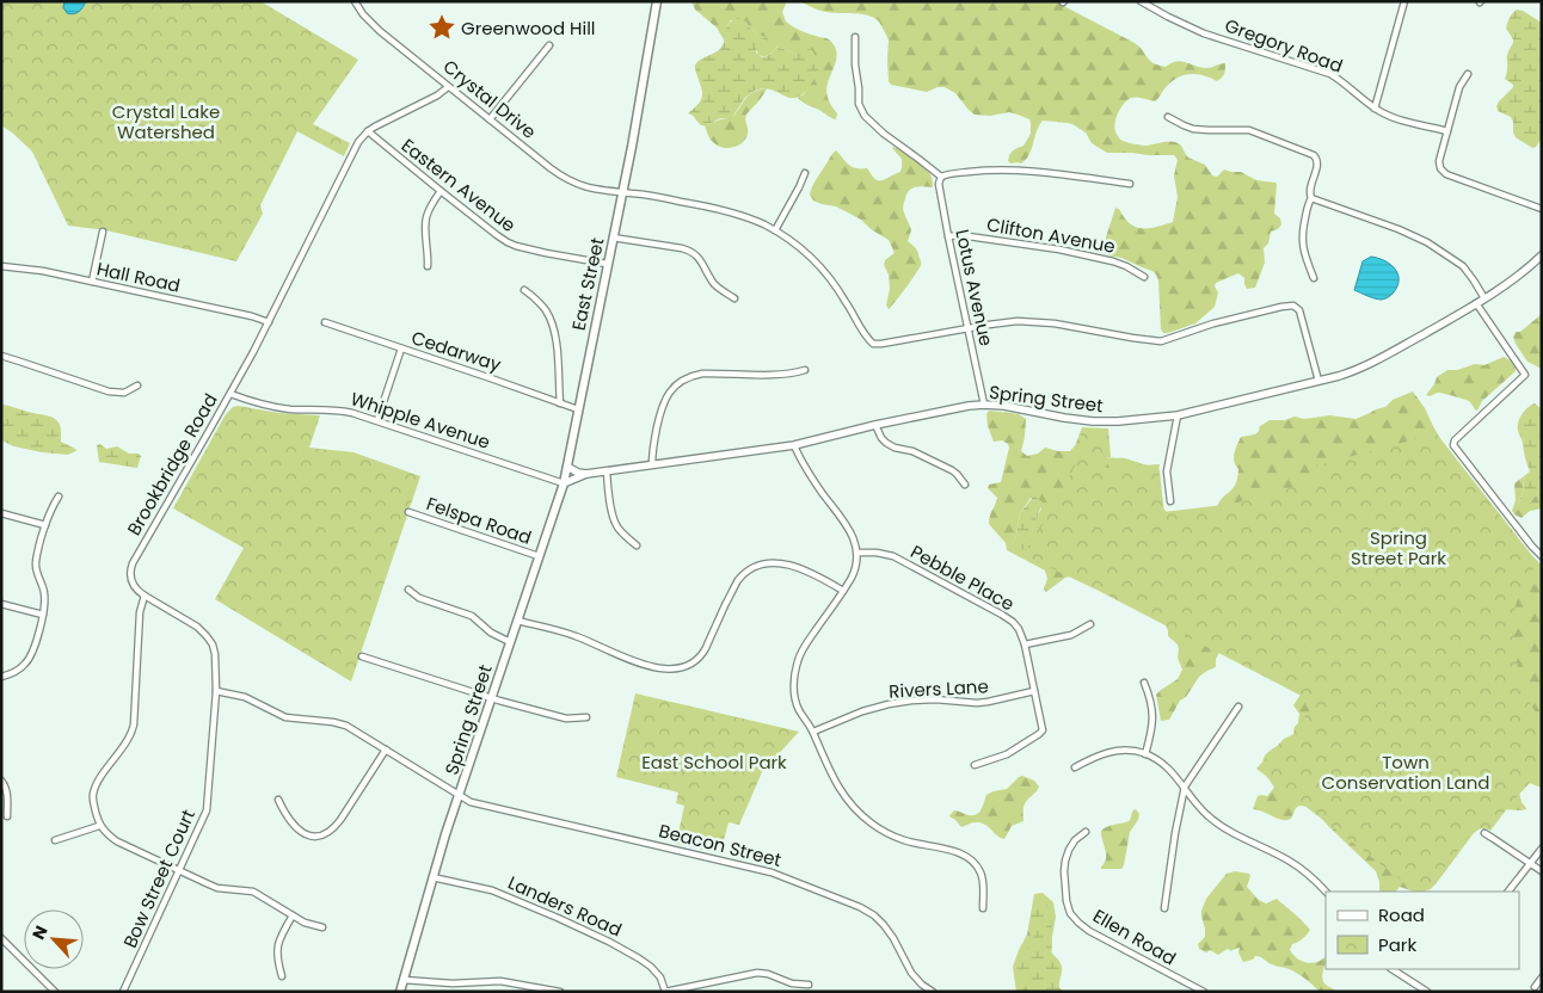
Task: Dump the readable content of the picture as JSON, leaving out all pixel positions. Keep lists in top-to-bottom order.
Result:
{
  "streets": {
    "main road": ["East Street", "Spring Street"],
    "street": [
      "Gregory Road",
      "Crystal Drive",
      "Eastern Avenue",
      "Clifton Avenue",
      "Hall Road",
      "Lotus Avenue",
      "Cedarway",
      "Whipple Avenue",
      "Brookbridge Road",
      "Felspa Road",
      "Pebble Place",
      "Rivers Lane",
      "Beacon Street",
      "Bow Street Court",
      "Landers Road",
      "Ellen Road"
    ]
  },
  "crossings": [
    ["Crystal Drive", "East Street"],
    ["Crystal Drive", "Lotus Avenue"],
    ["Crystal Drive", "Brookbridge Road"],
    ["Eastern Avenue", "East Street"],
    ["Eastern Avenue", "Brookbridge Road"],
    ["Clifton Avenue", "Lotus Avenue"],
    ["Hall Road", "Brookbridge Road"],
    ["East Street", "Cedarway"],
    ["East Street", "Spring Street"],
    ["East Street", "Whipple Avenue"],
    ["Lotus Avenue", "Spring Street"],
    ["Spring Street", "Whipple Avenue"],
    ["Spring Street", "Felspa Road"],
    ["Spring Street", "Beacon Street"],
    ["Spring Street", "Landers Road"],
    ["Whipple Avenue", "Brookbridge Road"],
    ["Brookbridge Road", "Bow Street Court"],
    ["Pebble Place", "Rivers Lane"],
    ["Beacon Street", "Bow Street Court"]
  ],
  "parks": [
    "Crystal Lake Watershed",
    "Spring Street Park",
    "East School Park",
    "Town Conservation Land"
  ],
  "places": {
    "place": ["Greenwood Hill"]
  },
  "legend": ["Road", "Park"],
  "north": "top left"
}
